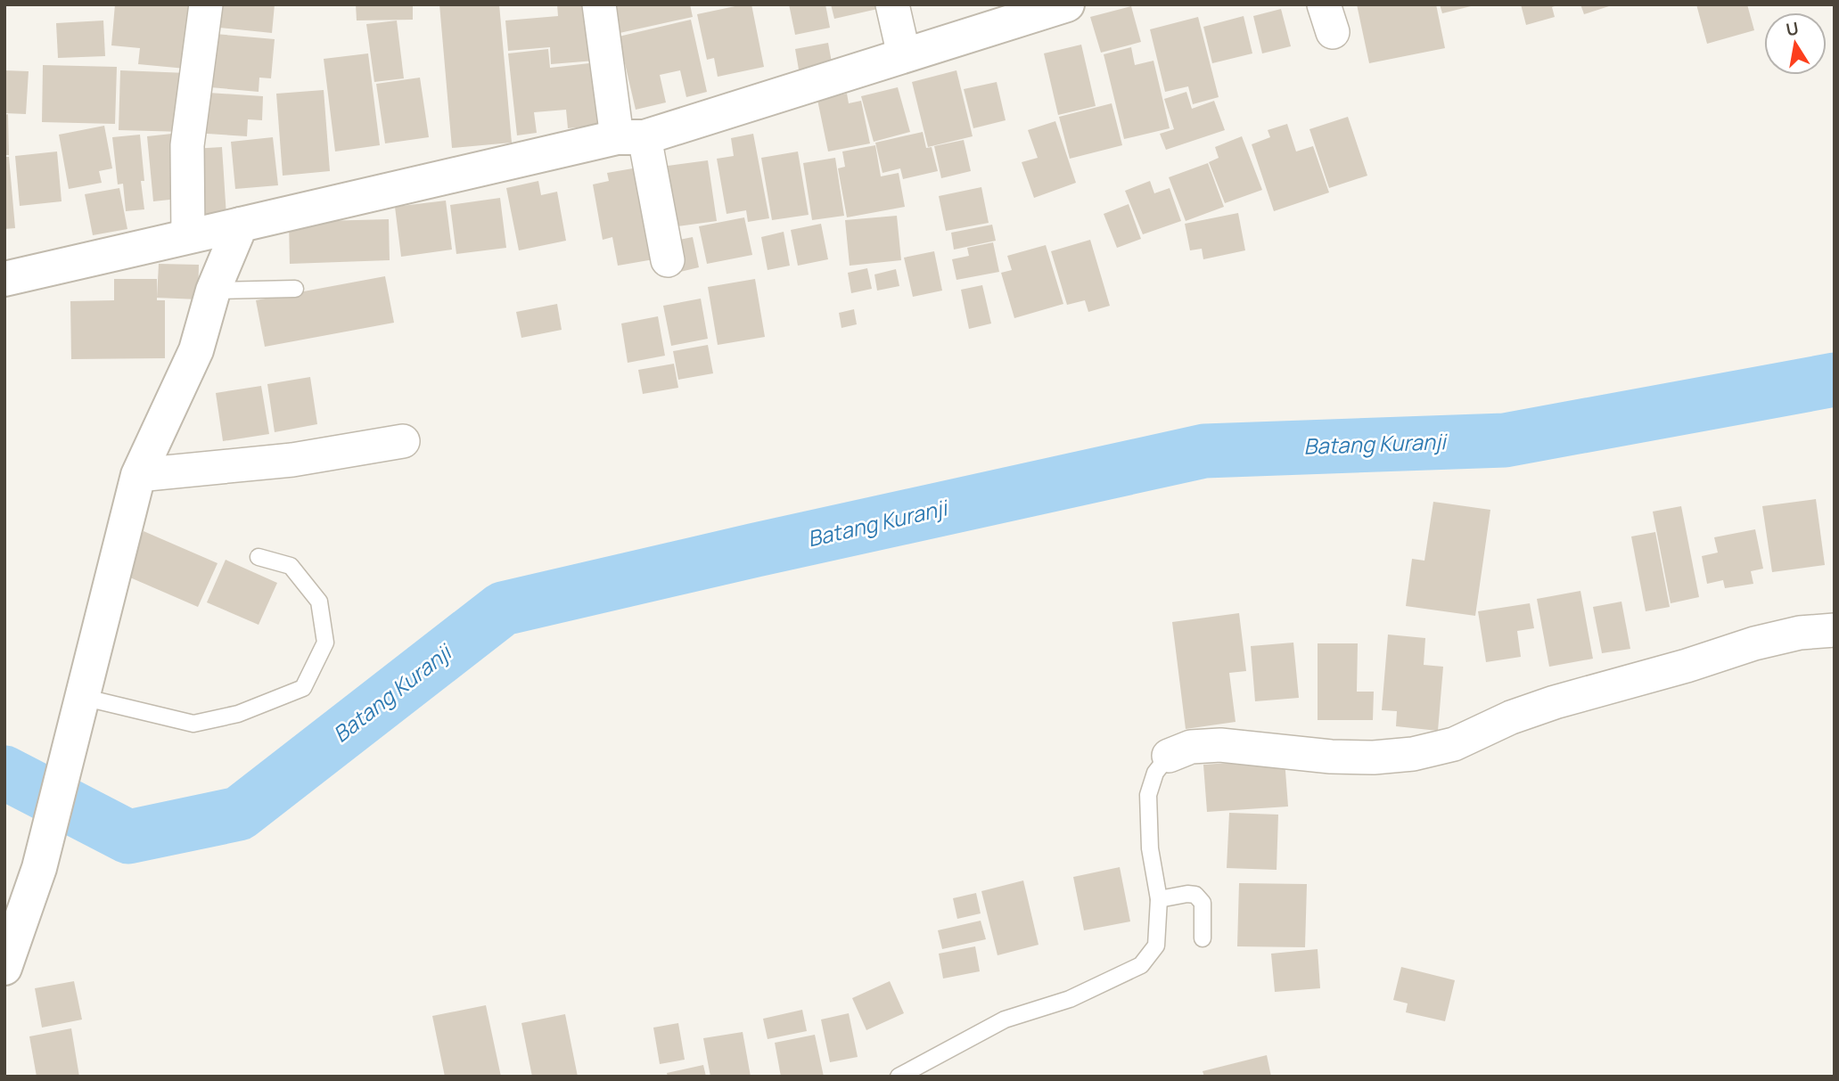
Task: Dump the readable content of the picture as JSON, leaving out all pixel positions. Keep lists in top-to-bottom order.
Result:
{
  "water": ["Batang Kuranji"],
  "north": "top"
}
